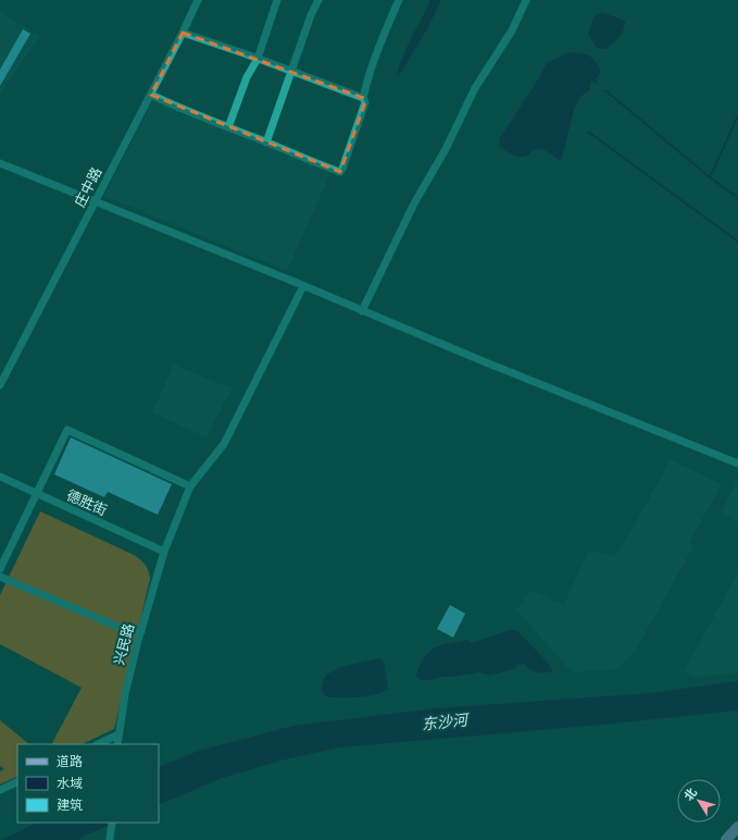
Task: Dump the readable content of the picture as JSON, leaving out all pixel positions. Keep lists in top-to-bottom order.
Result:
{
  "streets": {
    "street": ["庄中路", "德胜街", "兴民路"]
  },
  "crossings": [
    ["德胜街", "兴民路"]
  ],
  "water": ["东沙河"],
  "legend": ["道路", "水域", "建筑"],
  "north": "top left"
}
